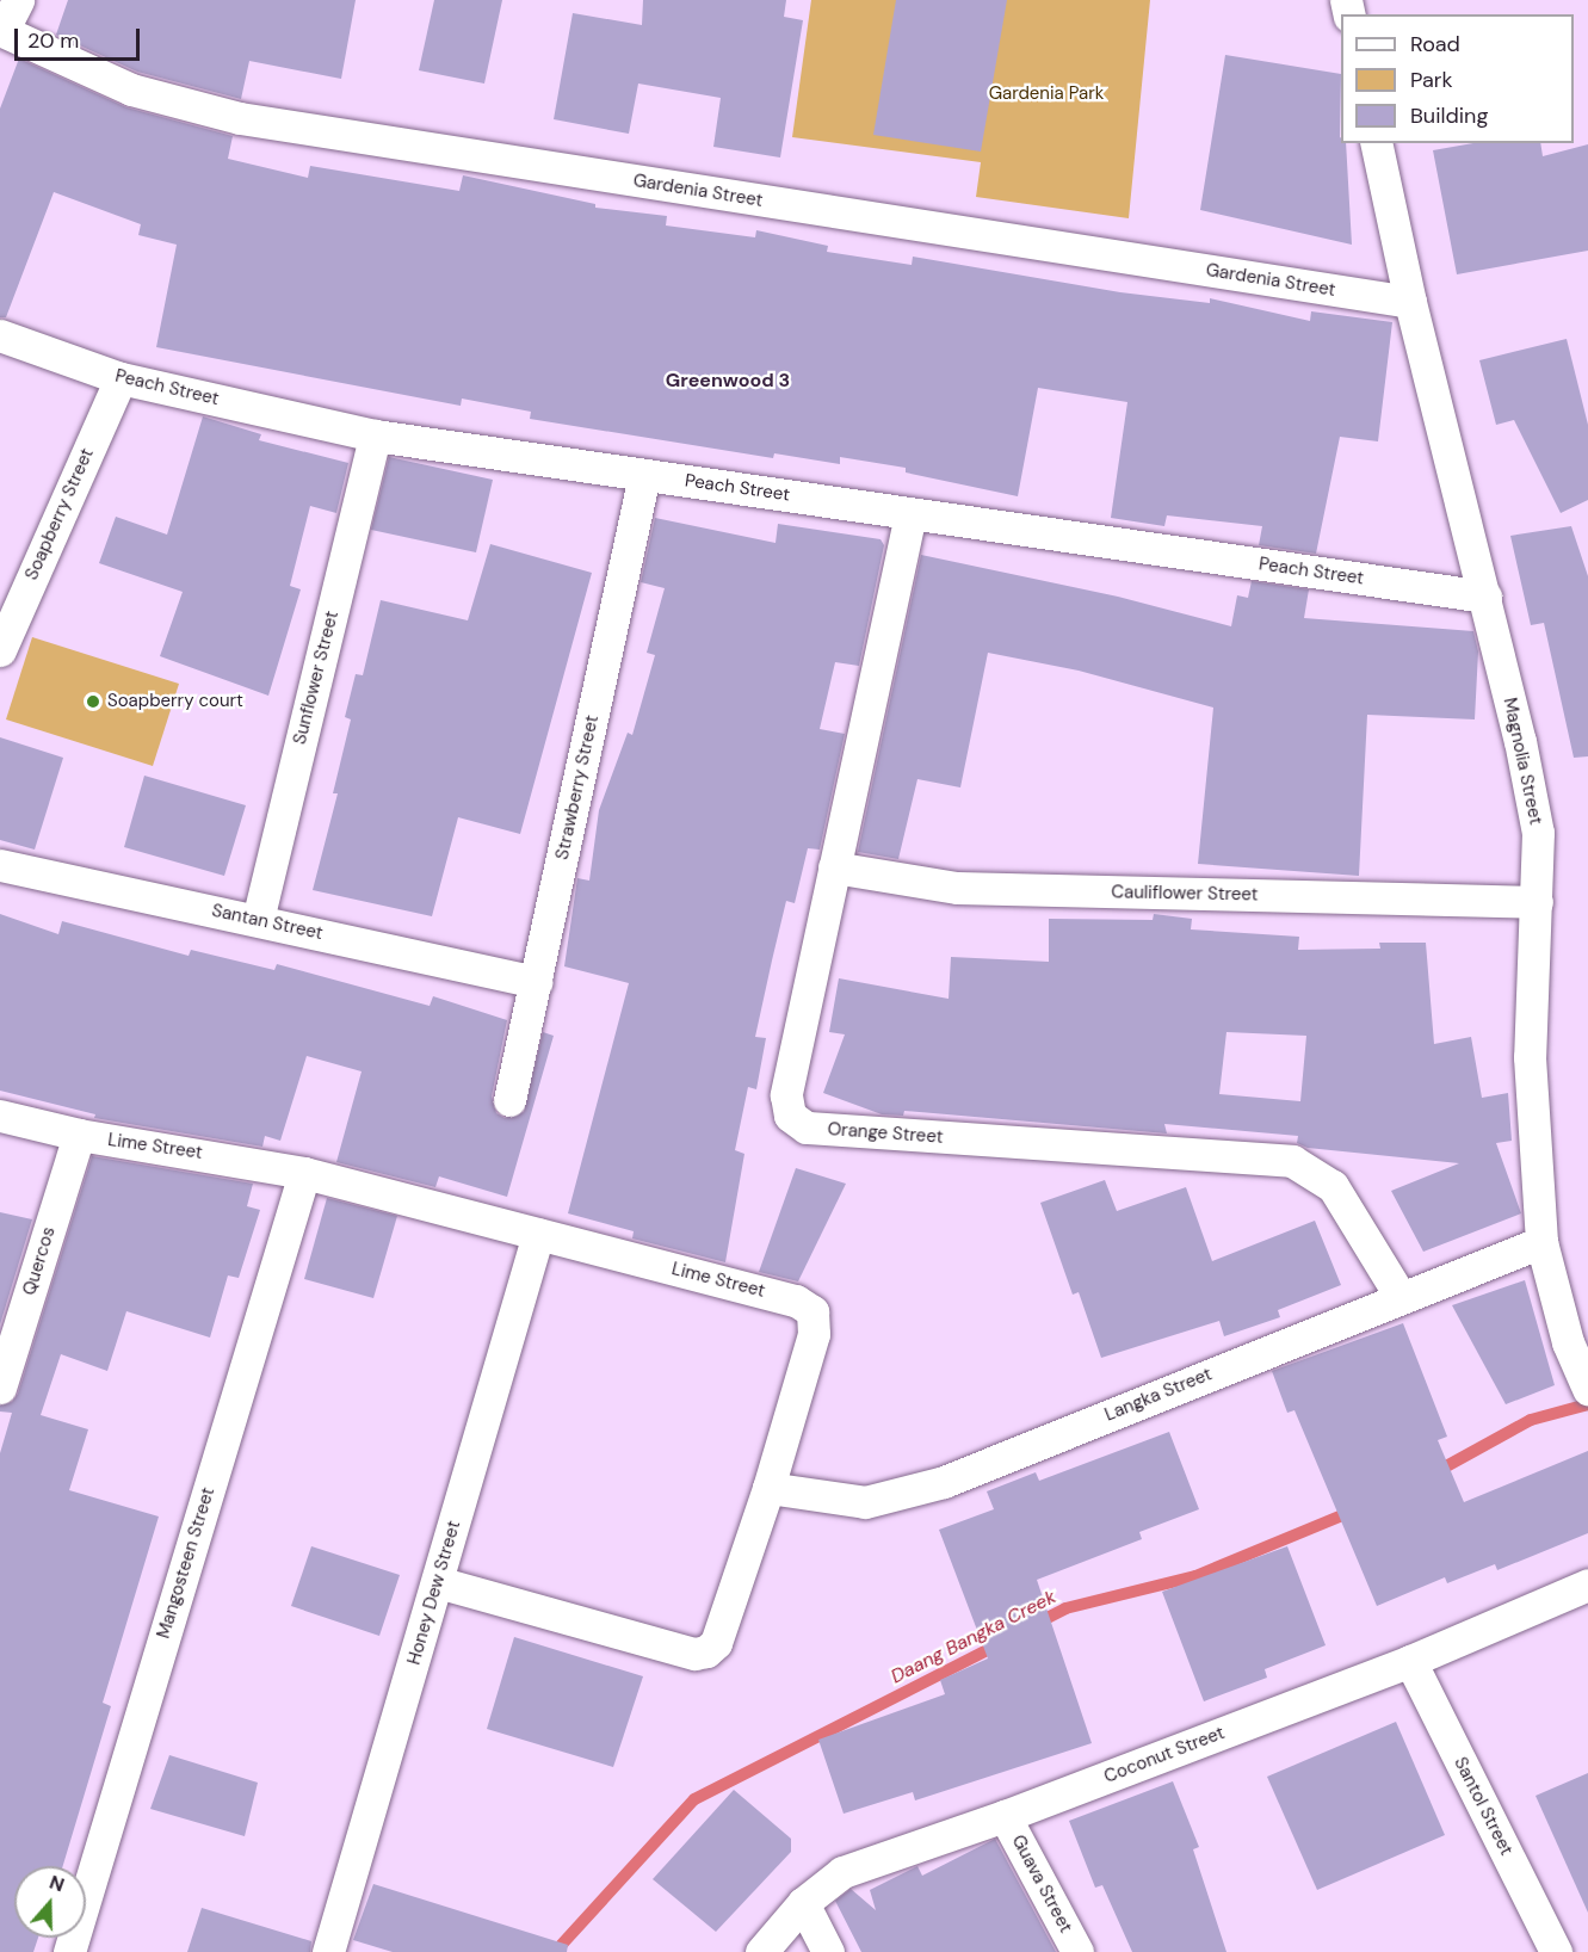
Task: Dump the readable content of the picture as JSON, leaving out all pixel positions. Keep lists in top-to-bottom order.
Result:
{
  "streets": {
    "street": [
      "Gardenia Street",
      "Peach Street",
      "Soapberry Street",
      "Sunflower Street",
      "Magnolia Street",
      "Strawberry Street",
      "Cauliflower Street",
      "Santan Street",
      "Orange Street",
      "Lime Street",
      "Quercos",
      "Langka Street",
      "Mangosteen Street",
      "Honey Dew Street",
      "Coconut Street",
      "Santol Street",
      "Guava Street"
    ]
  },
  "crossings": [
    ["Gardenia Street", "Magnolia Street"],
    ["Peach Street", "Soapberry Street"],
    ["Peach Street", "Sunflower Street"],
    ["Peach Street", "Magnolia Street"],
    ["Peach Street", "Strawberry Street"],
    ["Peach Street", "Orange Street"],
    ["Sunflower Street", "Santan Street"],
    ["Magnolia Street", "Cauliflower Street"],
    ["Magnolia Street", "Langka Street"],
    ["Strawberry Street", "Santan Street"],
    ["Cauliflower Street", "Orange Street"],
    ["Orange Street", "Langka Street"],
    ["Lime Street", "Quercos"],
    ["Lime Street", "Langka Street"],
    ["Lime Street", "Mangosteen Street"],
    ["Lime Street", "Honey Dew Street"],
    ["Coconut Street", "Santol Street"],
    ["Coconut Street", "Guava Street"]
  ],
  "districts": ["Greenwood 3"],
  "water": ["Daang Bangka Creek"],
  "parks": ["Gardenia Park"],
  "places": ["Soapberry court"],
  "legend": ["Road", "Park", "Building"],
  "scale_bar": "20 m",
  "north": "top"
}
